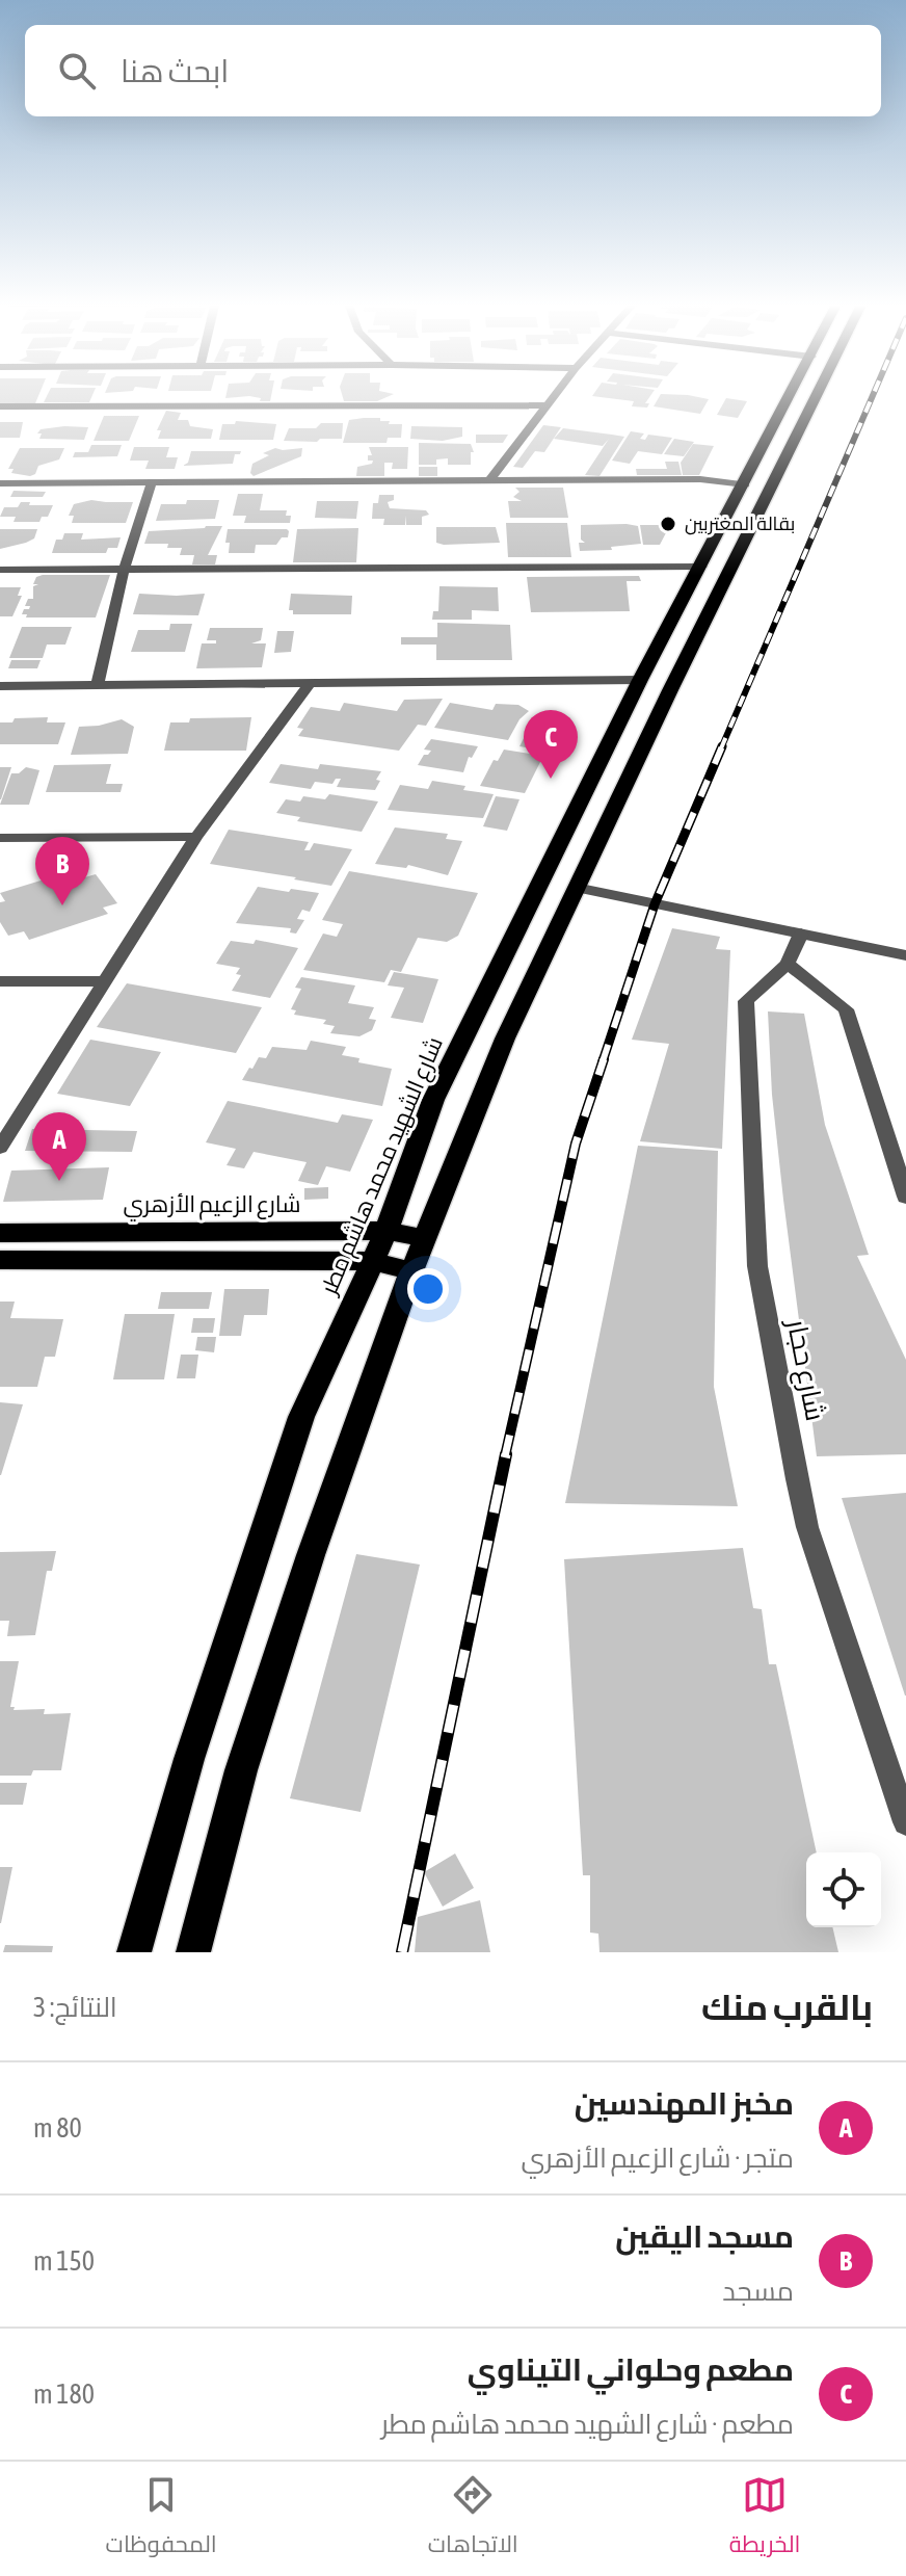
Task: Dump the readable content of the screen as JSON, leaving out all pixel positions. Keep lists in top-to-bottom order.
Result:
{
  "streets": {
    "main road": ["شارع الشهيد محمد هاشم مطر", "شارع الزعيم الأزهري"],
    "street": ["شارع حجار"]
  },
  "crossings": [
    ["شارع الشهيد محمد هاشم مطر", "شارع الزعيم الأزهري"]
  ],
  "places": ["بقالة المغتربين"],
  "page": {
    "search": "ابحث هنا",
    "pins": ["C", "B", "A"],
    "heading": ["بالقرب منك", "النتائج: 3"],
    "list": [
      {
        "mark": "A",
        "name": "مخبز المهندسين",
        "note": "متجر · شارع الزعيم الأزهري",
        "value": "80 m"
      },
      {
        "mark": "B",
        "name": "مسجد اليقين",
        "note": "مسجد",
        "value": "150 m"
      },
      {
        "mark": "C",
        "name": "مطعم وحلواني التيناوي",
        "note": "مطعم · شارع الشهيد محمد هاشم مطر",
        "value": "180 m"
      }
    ],
    "nav": ["الخريطة", "الاتجاهات", "المحفوظات"]
  }
}
